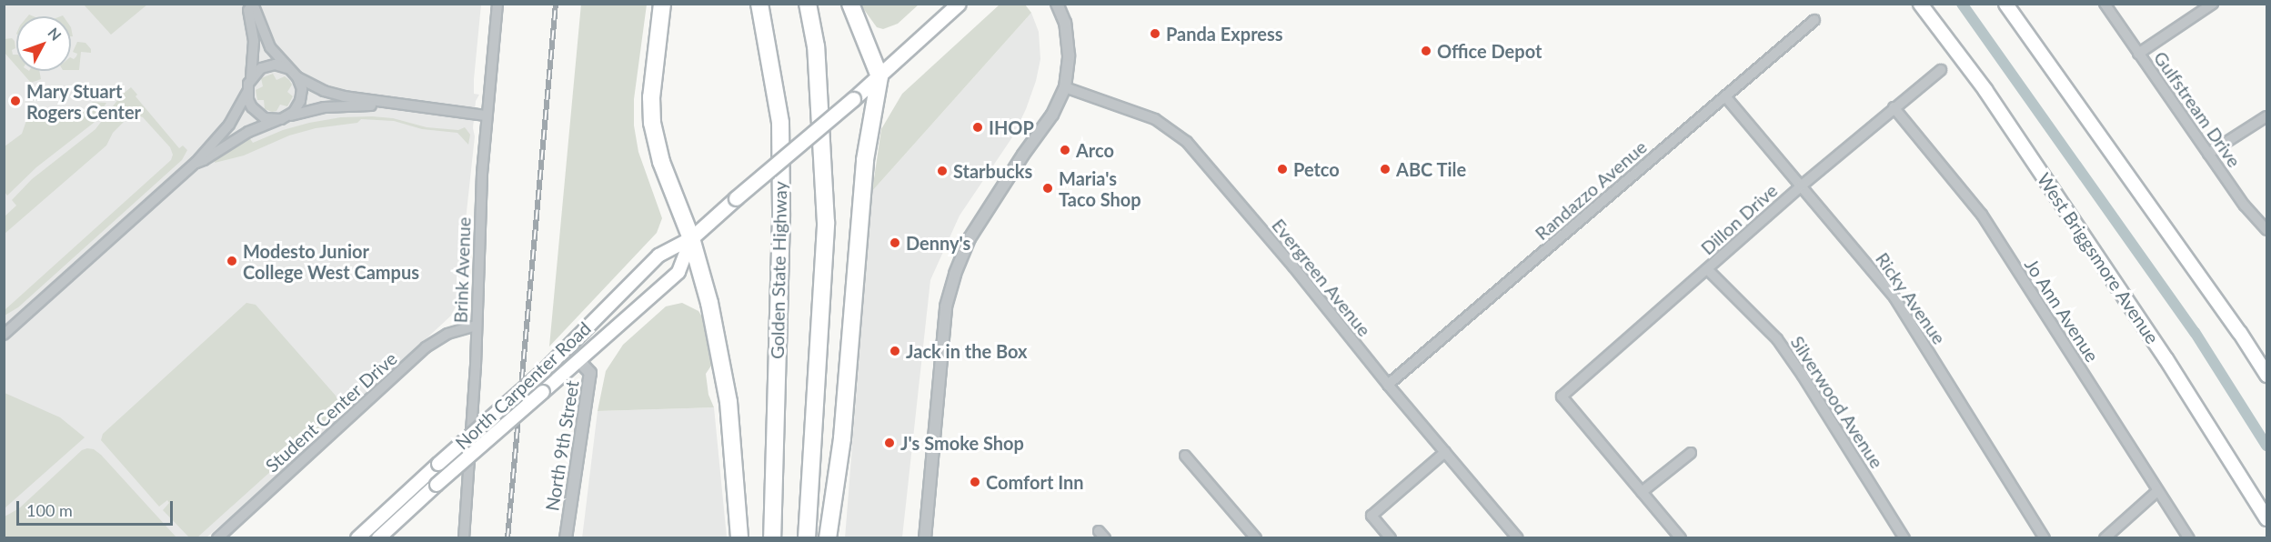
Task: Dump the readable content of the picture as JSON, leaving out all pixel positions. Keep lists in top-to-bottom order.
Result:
{
  "streets": {
    "highway": ["Golden State Highway"],
    "main road": ["West Briggsmore Avenue", "North Carpenter Road"],
    "street": [
      "Gulfstream Drive",
      "Randazzo Avenue",
      "Dillon Drive",
      "Brink Avenue",
      "Evergreen Avenue",
      "Ricky Avenue",
      "Jo Ann Avenue",
      "Silverwood Avenue",
      "Student Center Drive",
      "North 9th Street"
    ]
  },
  "crossings": [
    ["Randazzo Avenue", "Evergreen Avenue"],
    ["Randazzo Avenue", "Ricky Avenue"],
    ["Dillon Drive", "Ricky Avenue"],
    ["Dillon Drive", "Jo Ann Avenue"],
    ["Dillon Drive", "Silverwood Avenue"],
    ["Brink Avenue", "Student Center Drive"],
    ["North Carpenter Road", "North 9th Street"]
  ],
  "places": [
    "Panda Express",
    "Office Depot",
    "Mary Stuart Rogers Center",
    "IHOP",
    "Arco",
    "Petco",
    "ABC Tile",
    "Starbucks",
    "Maria's Taco Shop",
    "Denny's",
    "Modesto Junior College West Campus",
    "Jack in the Box",
    "J's Smoke Shop",
    "Comfort Inn"
  ],
  "scale_bar": "100 m",
  "north": "top right"
}
